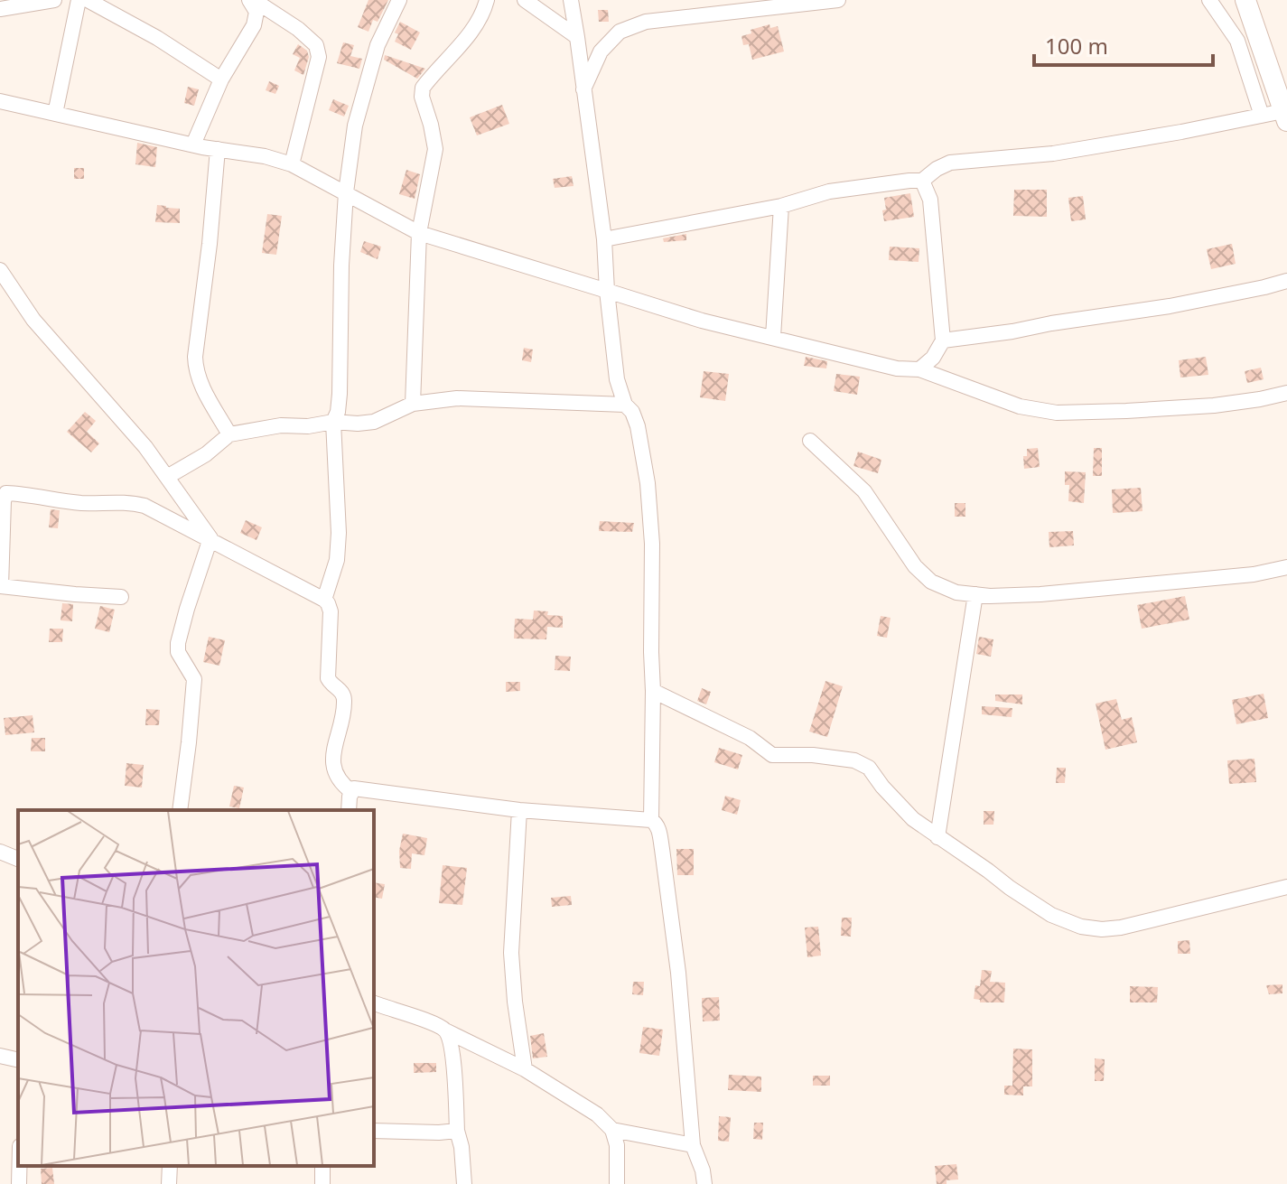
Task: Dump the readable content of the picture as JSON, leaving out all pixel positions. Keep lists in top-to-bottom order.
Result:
{
  "scale_bar": "100 m"
}
